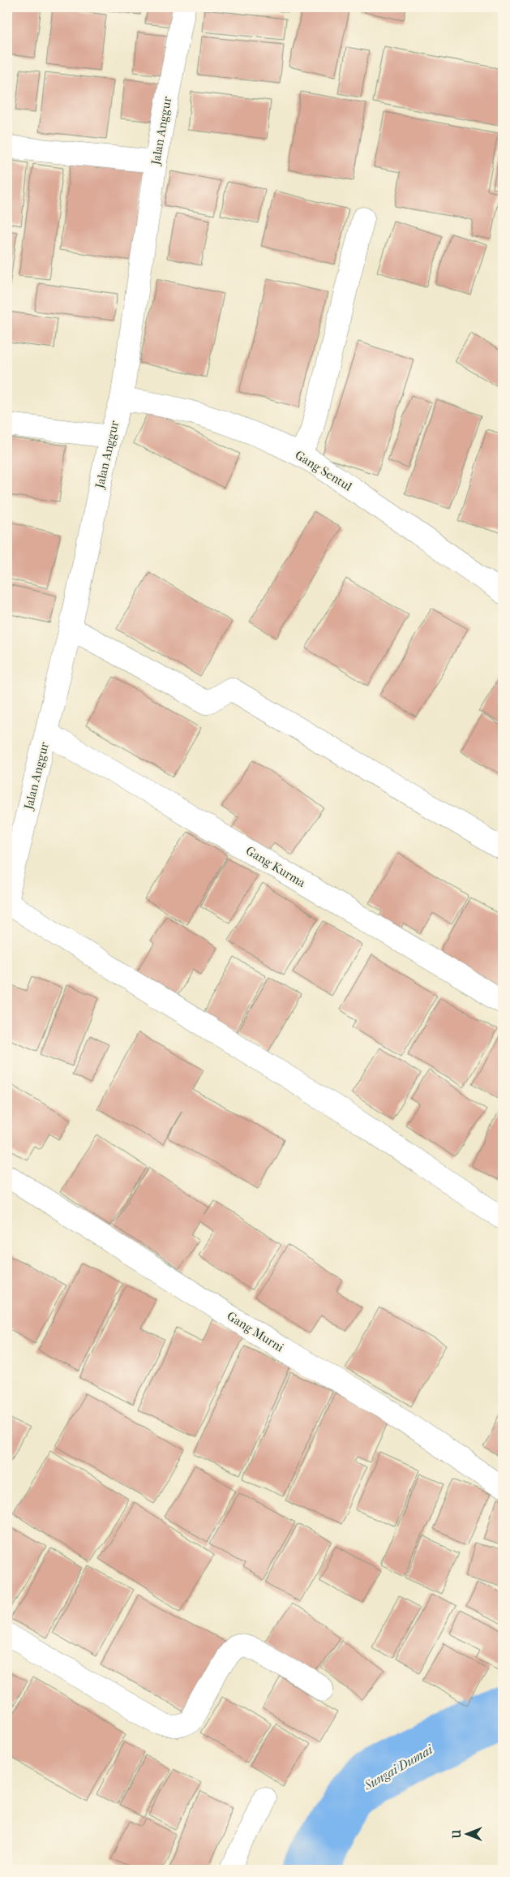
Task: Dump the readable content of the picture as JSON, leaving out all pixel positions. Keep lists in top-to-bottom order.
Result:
{
  "streets": {
    "street": [
      "Jalan Anggur",
      "Gang Sentul",
      "Gang Kurma",
      "Gang Murni"
    ]
  },
  "crossings": [
    ["Jalan Anggur", "Gang Sentul"],
    ["Jalan Anggur", "Gang Kurma"]
  ],
  "water": ["Sungai Dumai"],
  "north": "left"
}
